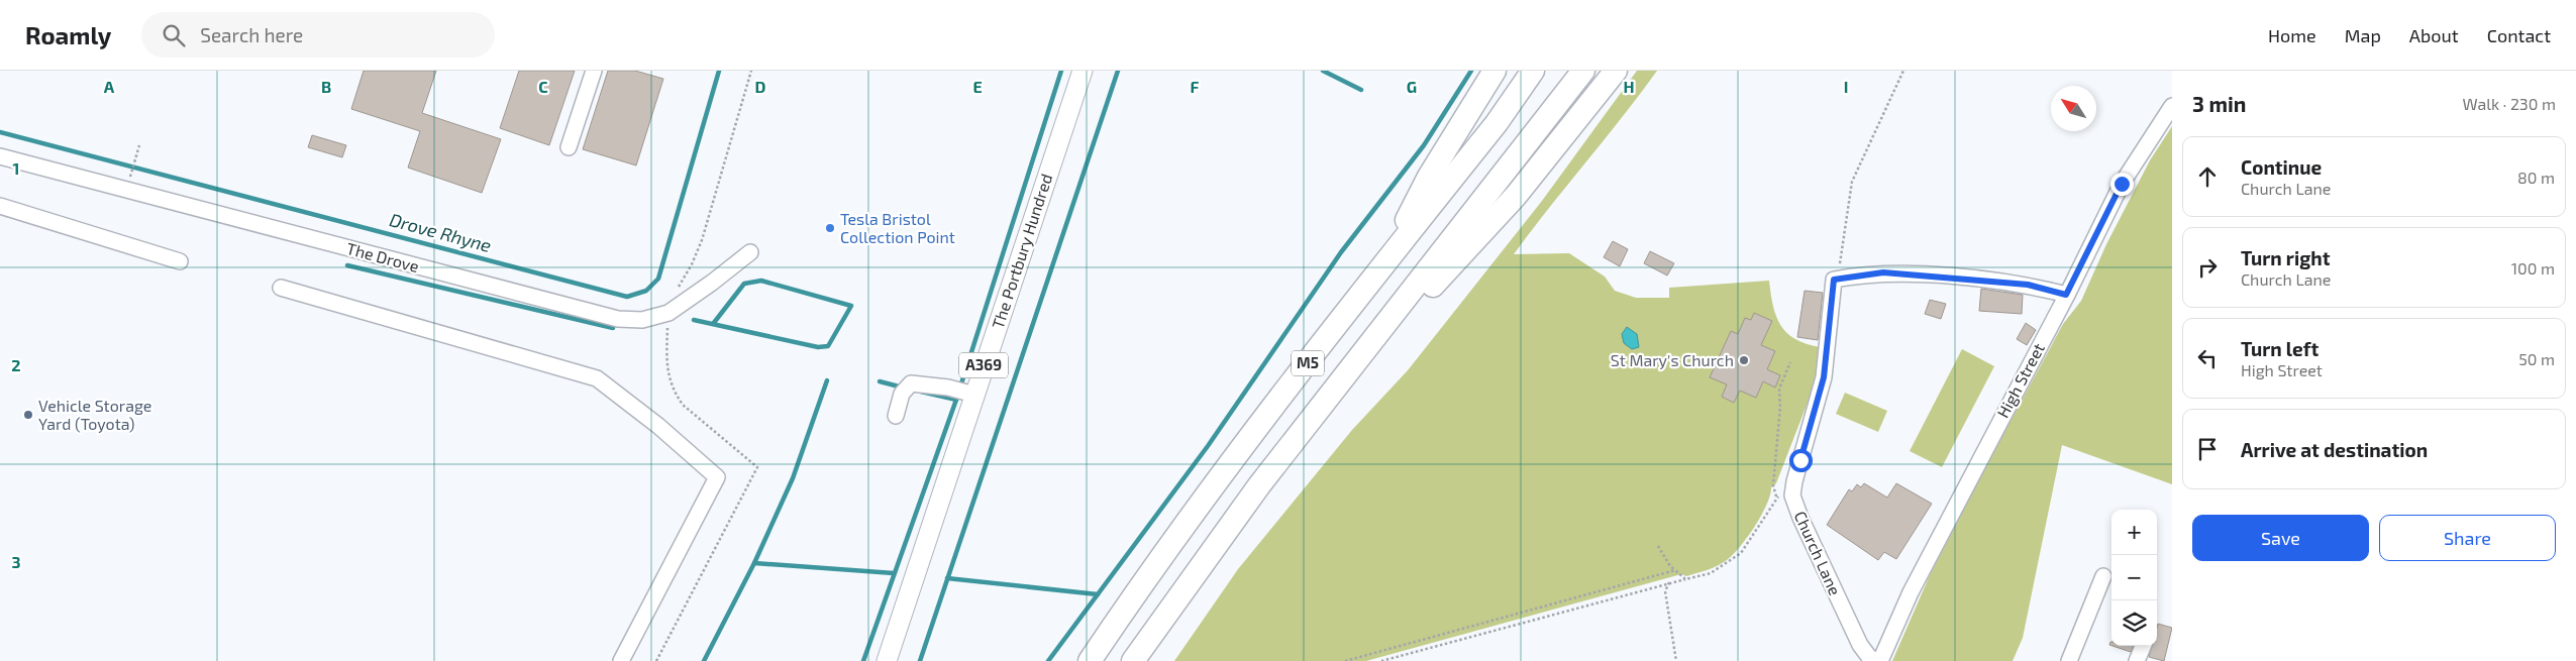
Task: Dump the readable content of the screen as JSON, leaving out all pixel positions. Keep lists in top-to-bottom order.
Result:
{
  "streets": {
    "highway": ["M5"],
    "main road": ["The Portbury Hundred", "A369"],
    "street": ["The Drove", "High Street", "Church Lane"]
  },
  "crossings": [
    ["High Street", "Church Lane"]
  ],
  "water": ["Drove Rhyne"],
  "places": ["Tesla Bristol Collection Point", "St Mary's Church", "Vehicle Storage Yard (Toyota)"],
  "north": "top left",
  "page": {
    "header": "Roamly",
    "search": "Search here",
    "nav": [
      "Home",
      "Map",
      "About",
      "Contact"
    ],
    "heading": ["3 min", "Walk · 230 m"],
    "list": [
      ["Continue", "Church Lane", "80 m"],
      ["Turn right", "Church Lane", "100 m"],
      ["Turn left", "High Street", "50 m"],
      "Arrive at destination"
    ],
    "buttons": ["Save", "Share"],
    "map_buttons": ["+", "−"]
  },
  "grid": {
    "columns": [
      "A",
      "B",
      "C",
      "D",
      "E",
      "F",
      "G",
      "H",
      "I"
    ],
    "rows": ["1", "2", "3"]
  }
}
